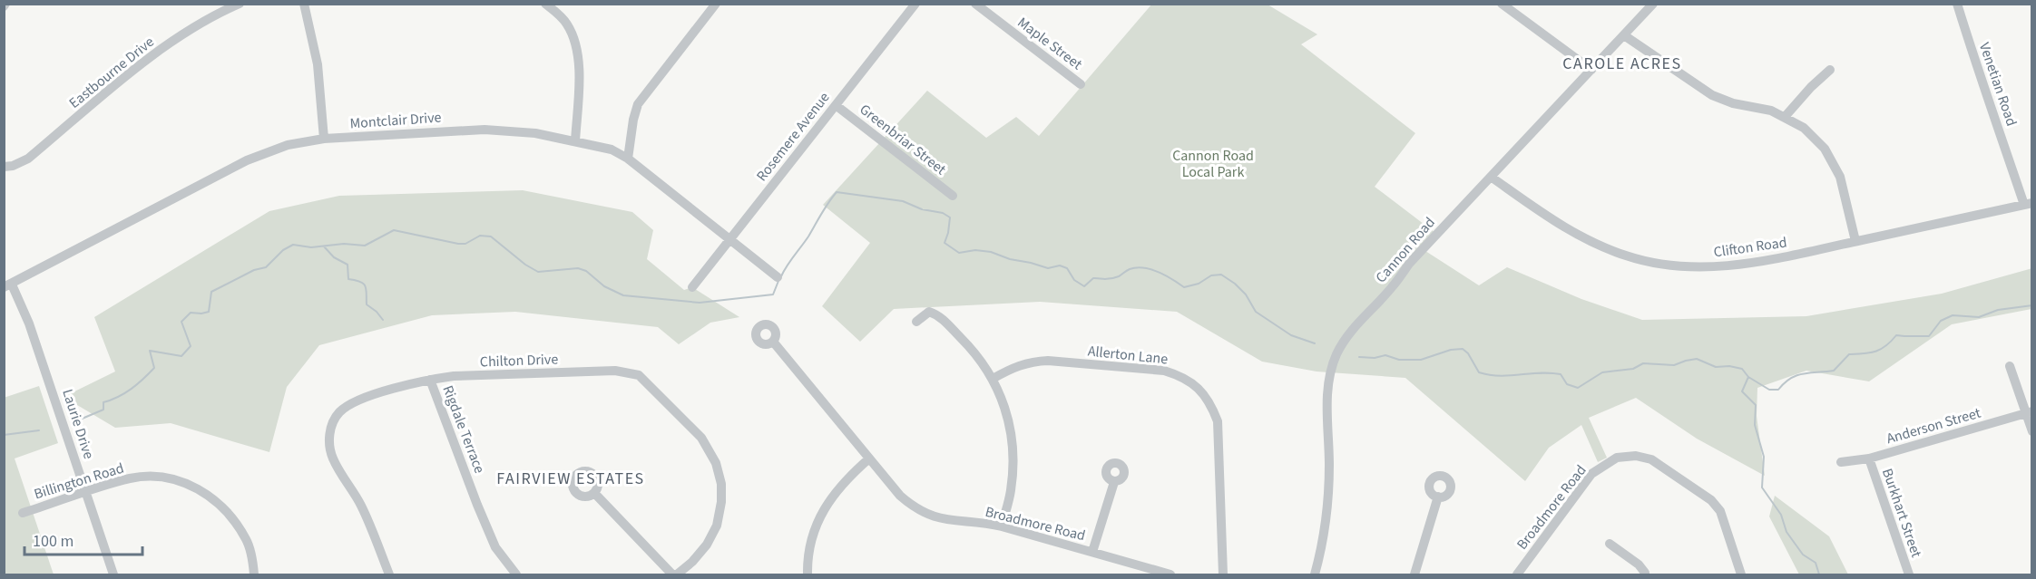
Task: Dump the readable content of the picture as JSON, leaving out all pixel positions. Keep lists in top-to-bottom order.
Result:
{
  "streets": {
    "street": [
      "Maple Street",
      "Eastbourne Drive",
      "Venetian Road",
      "Montclair Drive",
      "Rosemere Avenue",
      "Greenbriar Street",
      "Clifton Road",
      "Cannon Road",
      "Allerton Lane",
      "Chilton Drive",
      "Laurie Drive",
      "Anderson Street",
      "Rigdale Terrace",
      "Billington Road",
      "Broadmore Road",
      "Burkhart Street"
    ]
  },
  "crossings": [
    ["Venetian Road", "Clifton Road"],
    ["Montclair Drive", "Rosemere Avenue"],
    ["Montclair Drive", "Laurie Drive"],
    ["Rosemere Avenue", "Greenbriar Street"],
    ["Clifton Road", "Cannon Road"],
    ["Chilton Drive", "Rigdale Terrace"],
    ["Laurie Drive", "Billington Road"],
    ["Anderson Street", "Burkhart Street"]
  ],
  "districts": ["CAROLE ACRES", "FAIRVIEW ESTATES"],
  "parks": ["Cannon Road Local Park"],
  "scale_bar": "100 m"
}
